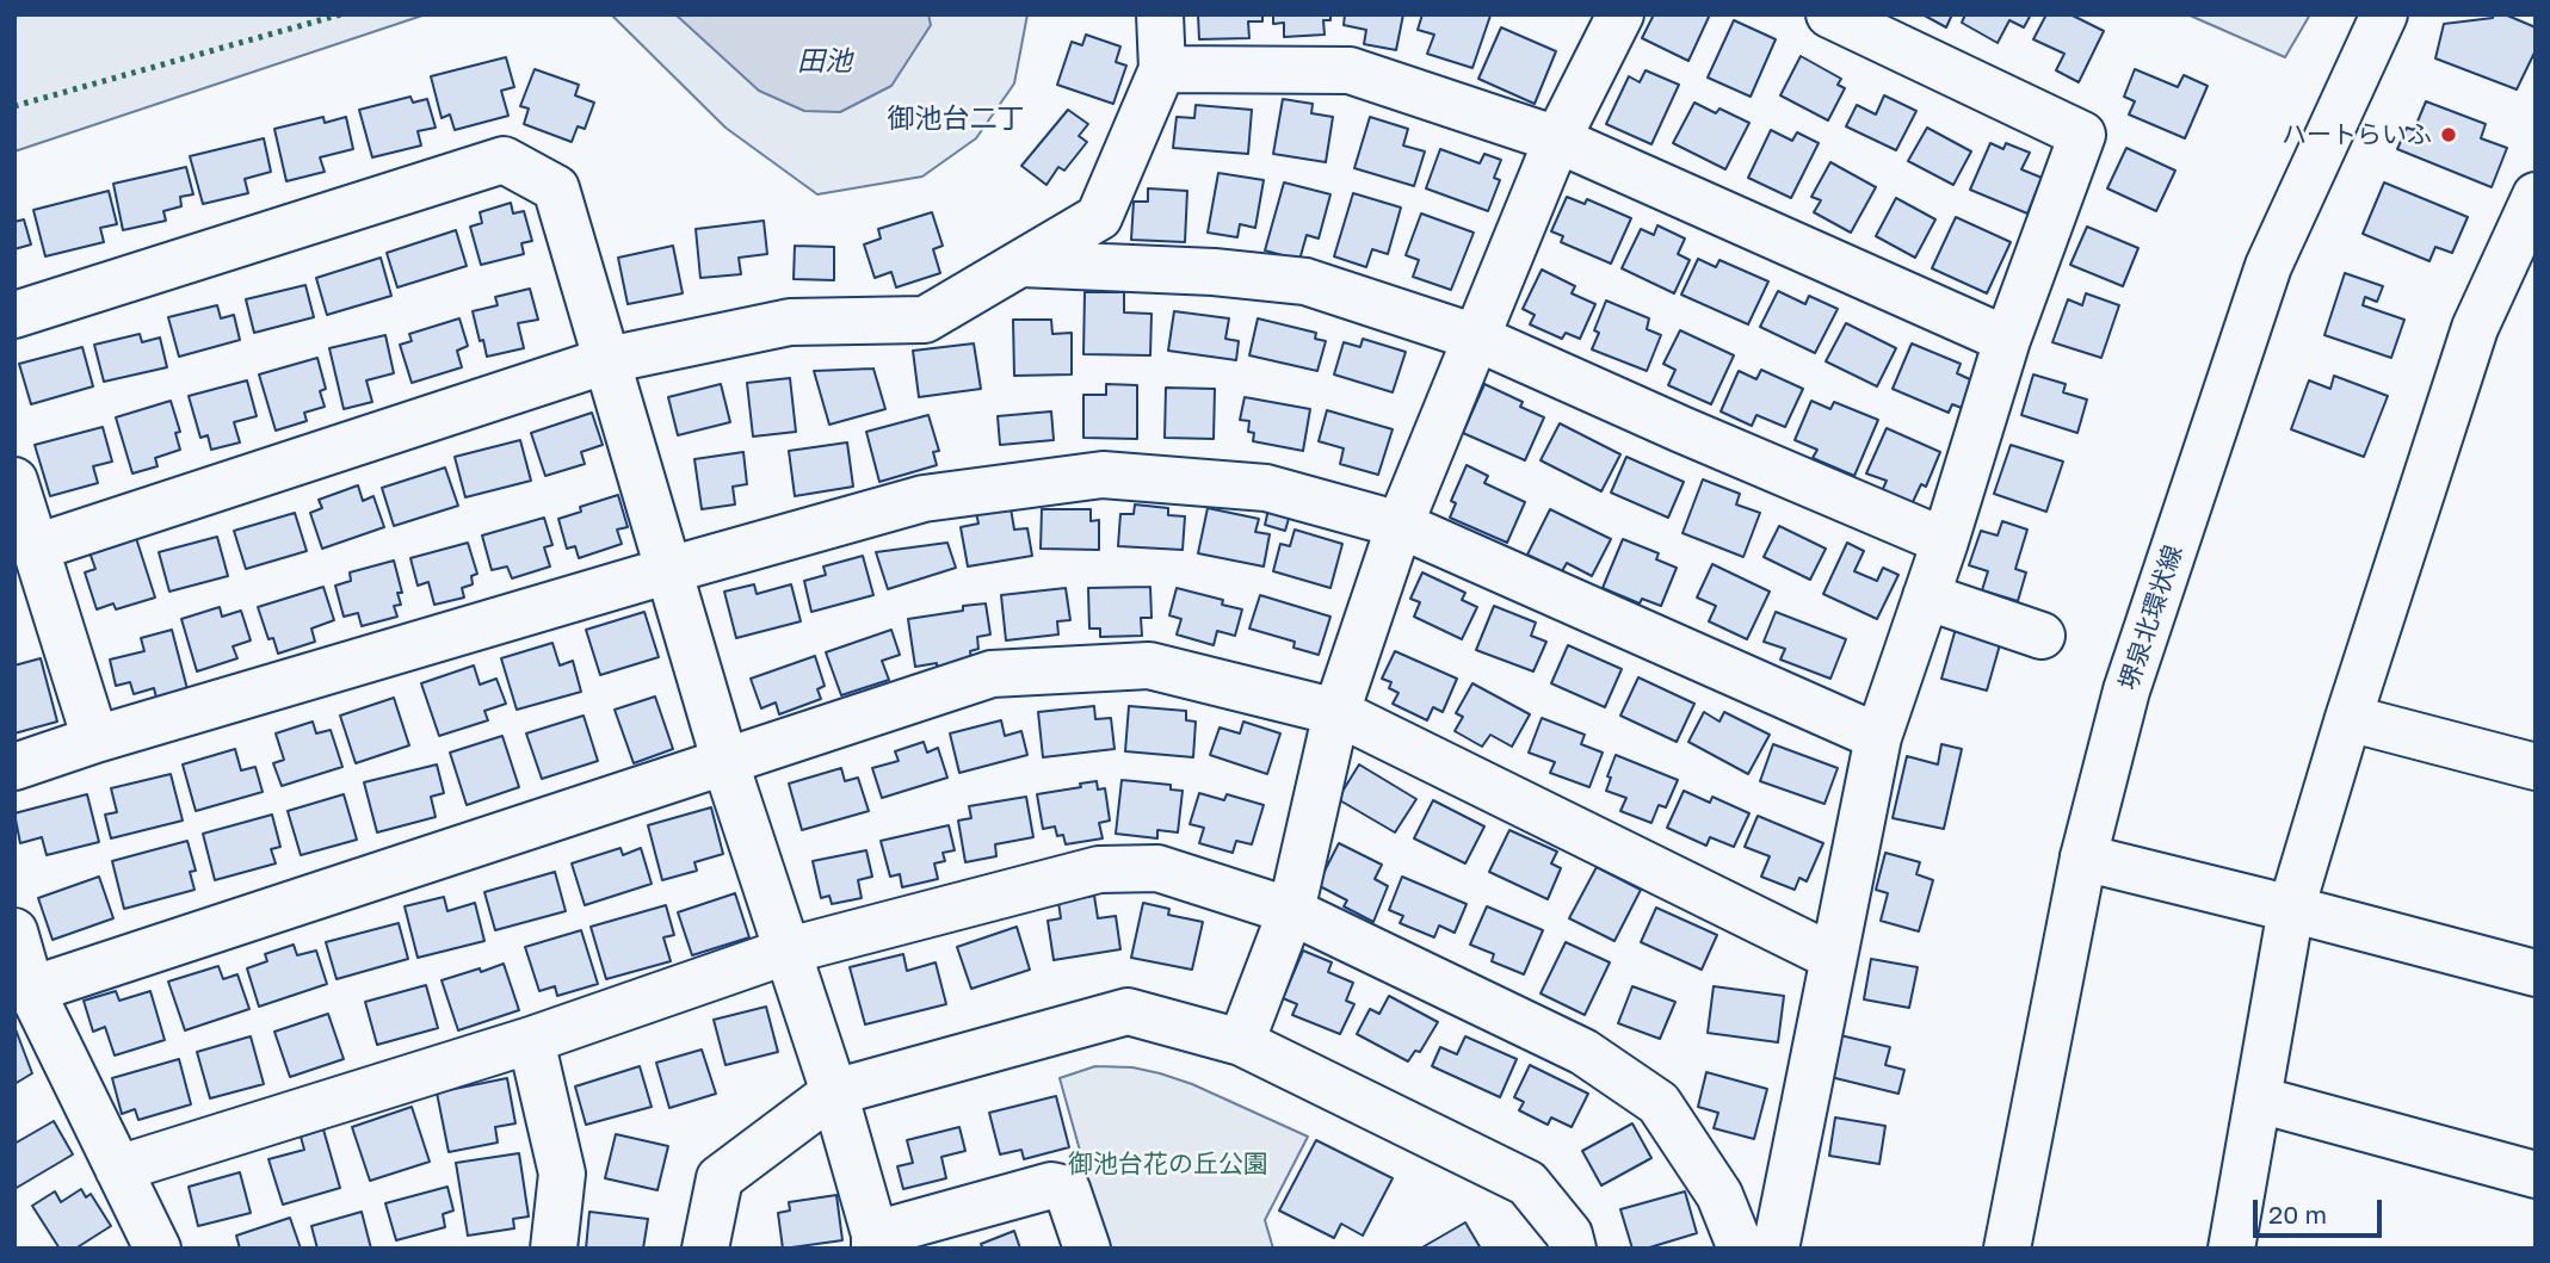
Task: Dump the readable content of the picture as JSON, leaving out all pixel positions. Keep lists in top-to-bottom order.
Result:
{
  "streets": {
    "street": ["堺泉北環状線"]
  },
  "districts": ["御池台二丁"],
  "water": ["田池"],
  "parks": ["御池台花の丘公園"],
  "places": ["ハートらいふ"],
  "scale_bar": "20 m"
}
